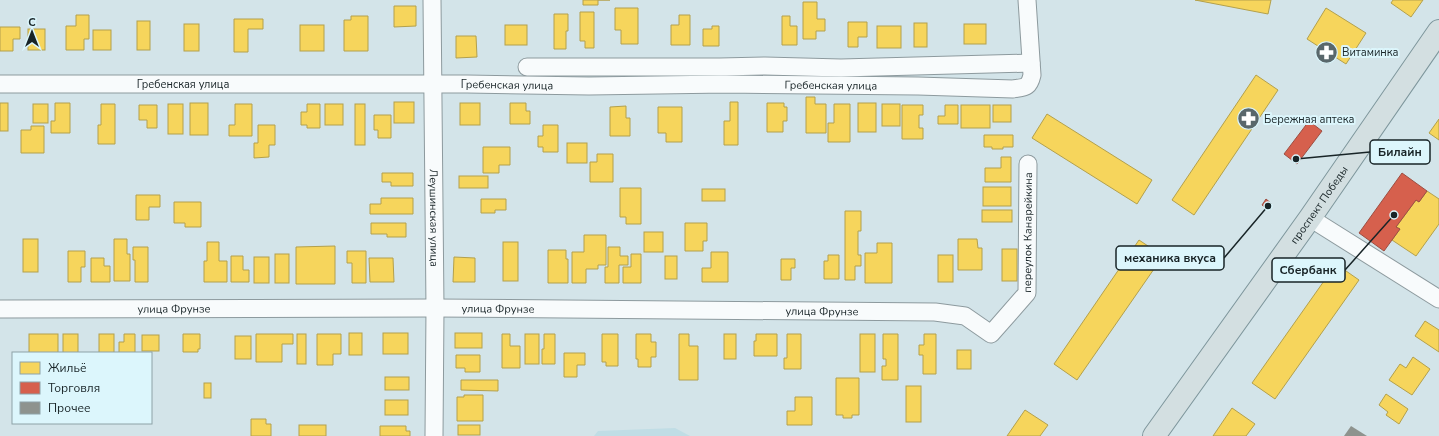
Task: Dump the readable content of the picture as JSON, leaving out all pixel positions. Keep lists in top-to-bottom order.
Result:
{
  "streets": {
    "main road": ["проспект Победы"],
    "street": [
      "Гребенская улица",
      "Леушинская улица",
      "переулок Канарейкина",
      "улица Фрунзе"
    ]
  },
  "crossings": [
    ["Гребенская улица", "Леушинская улица"],
    ["Леушинская улица", "улица Фрунзе"],
    ["переулок Канарейкина", "улица Фрунзе"]
  ],
  "places": {
    "pharmacy": ["Витаминка", "Бережная аптека"],
    "other": ["Билайн", "механика вкуса", "Сбербанк"]
  },
  "legend": ["Жильё", "Торговля", "Прочее"],
  "north": "top"
}
